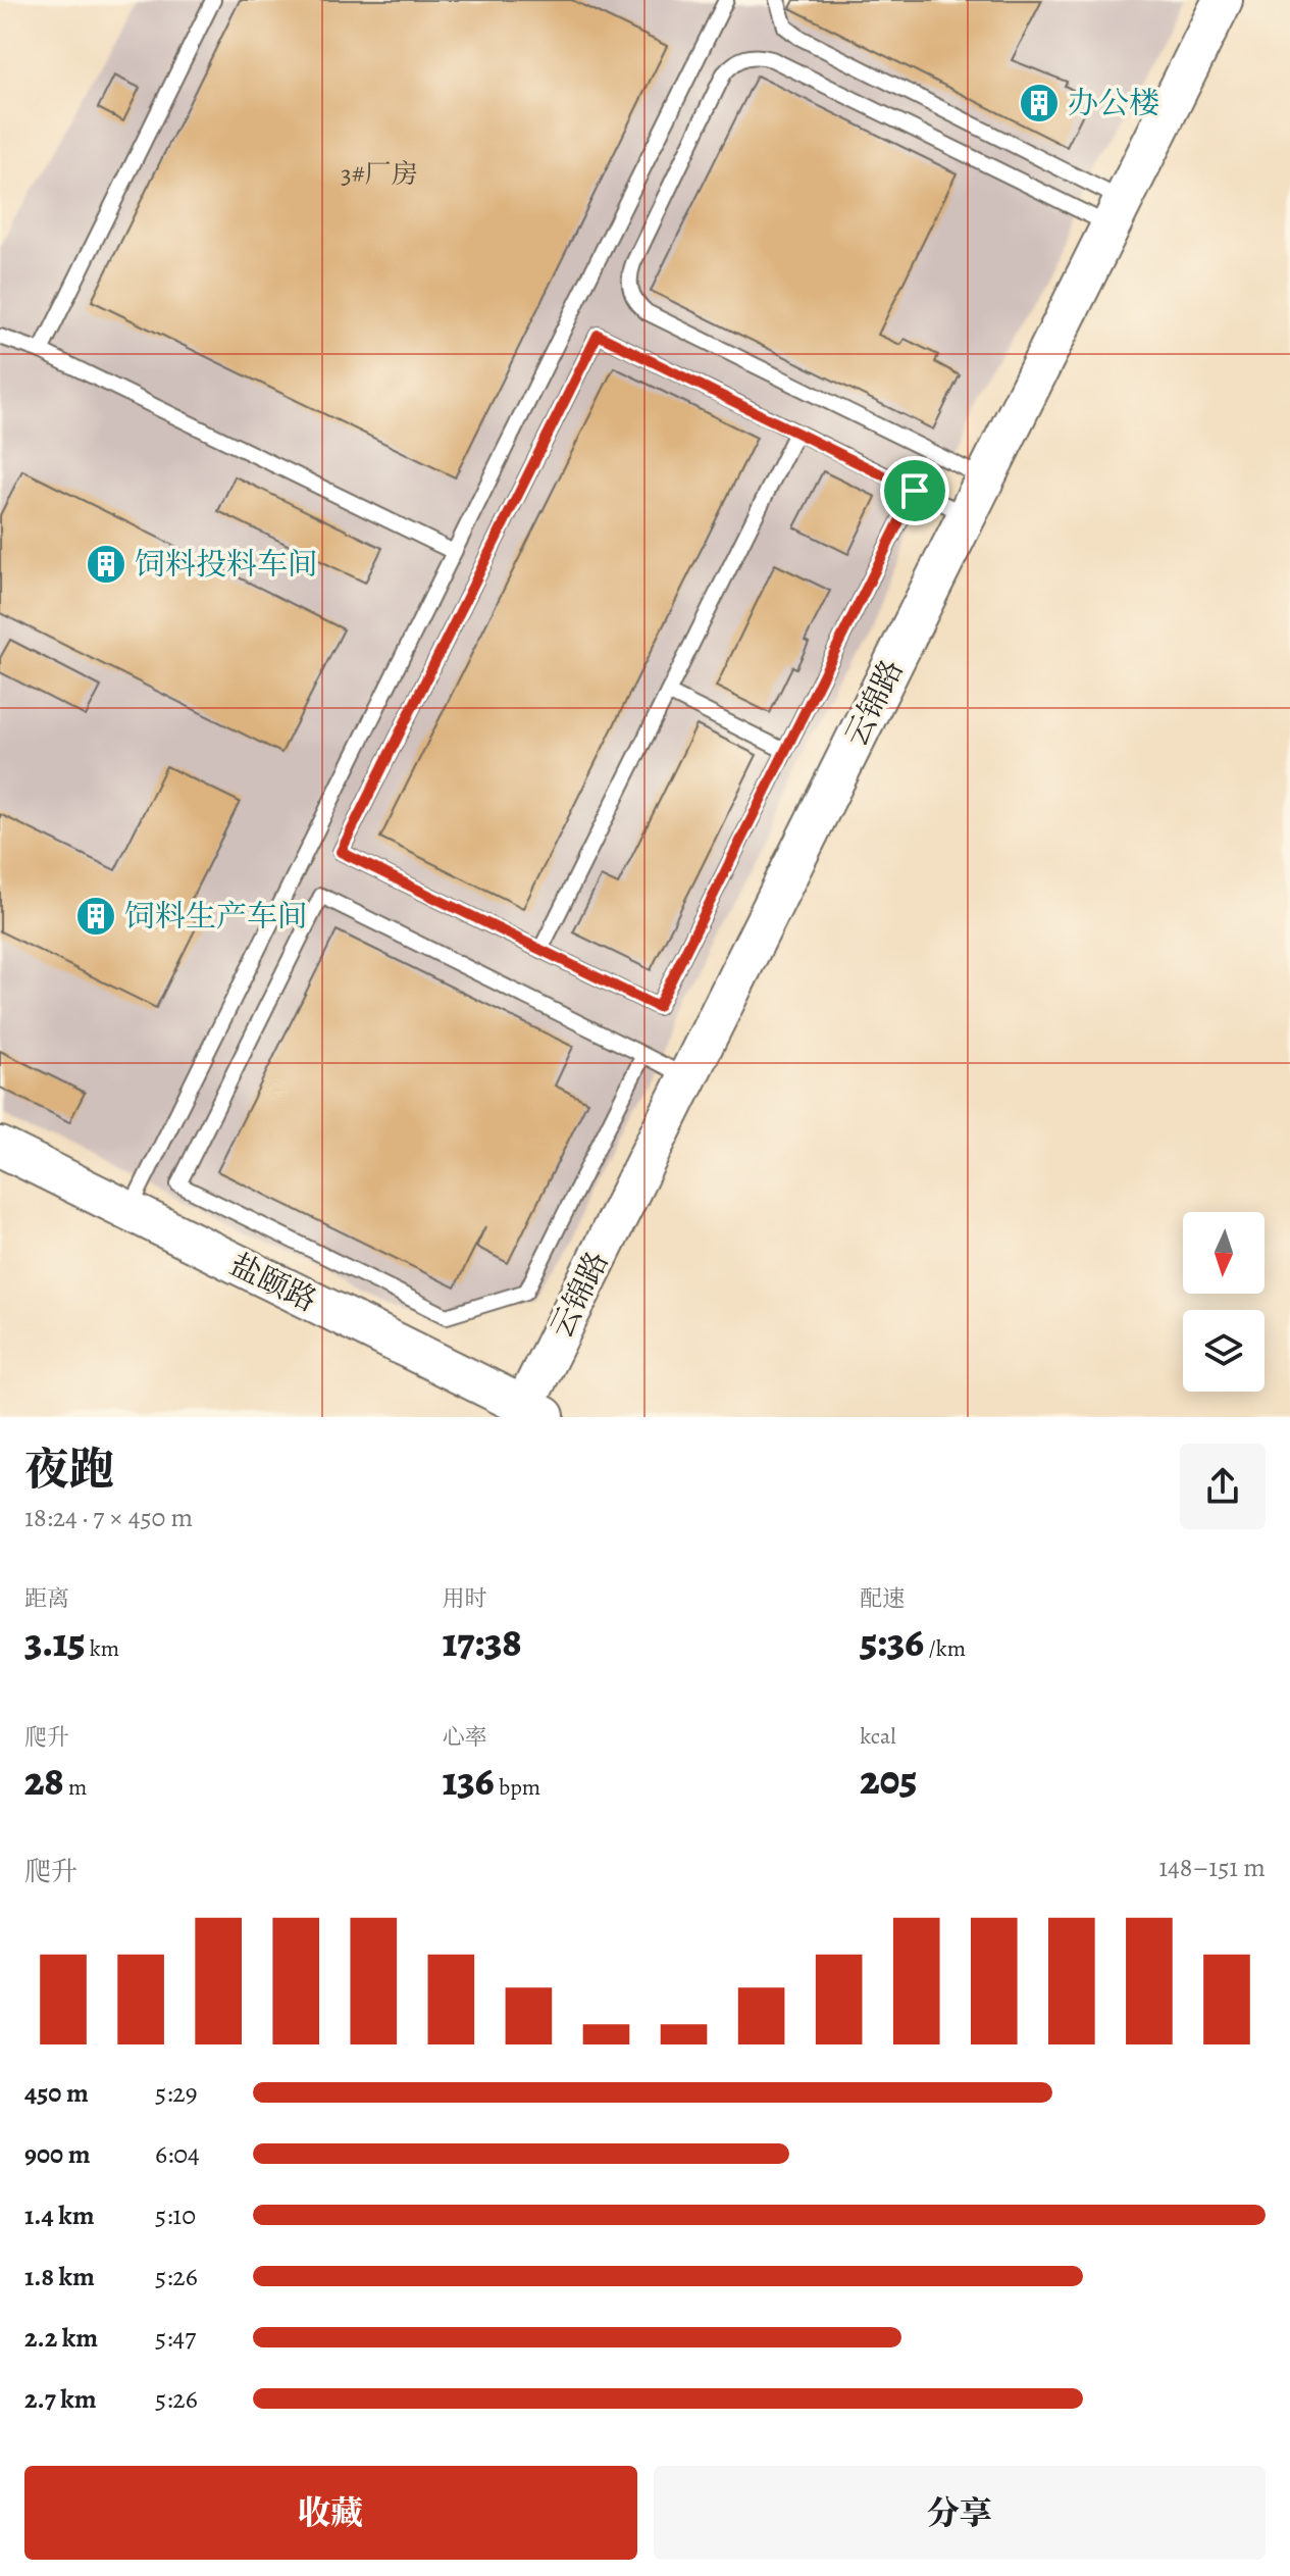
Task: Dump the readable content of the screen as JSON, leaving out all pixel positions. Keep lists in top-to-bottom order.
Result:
{
  "streets": {
    "street": ["云锦路", "盐颐路"]
  },
  "crossings": [
    ["云锦路", "盐颐路"]
  ],
  "places": {
    "building": ["办公楼", "饲料投料车间", "饲料生产车间"]
  },
  "house_numbers": ["3#厂房"],
  "north": "bottom",
  "page": {
    "heading": ["夜跑", "18:24 · 7 × 450 m"],
    "stats": [
      ["距离", "3.15 km"],
      ["用时", "17:38"],
      ["配速", "5:36 /km"],
      ["爬升", "28 m"],
      ["心率", "136 bpm"],
      ["kcal", "205"]
    ],
    "chart": ["爬升", "148–151 m"],
    "list": [
      {
        "name": "450 m",
        "note": "5:29"
      },
      {
        "name": "900 m",
        "note": "6:04"
      },
      {
        "name": "1.4 km",
        "note": "5:10"
      },
      {
        "name": "1.8 km",
        "note": "5:26"
      },
      {
        "name": "2.2 km",
        "note": "5:47"
      },
      {
        "name": "2.7 km",
        "note": "5:26"
      }
    ],
    "buttons": ["收藏", "分享"]
  }
}
